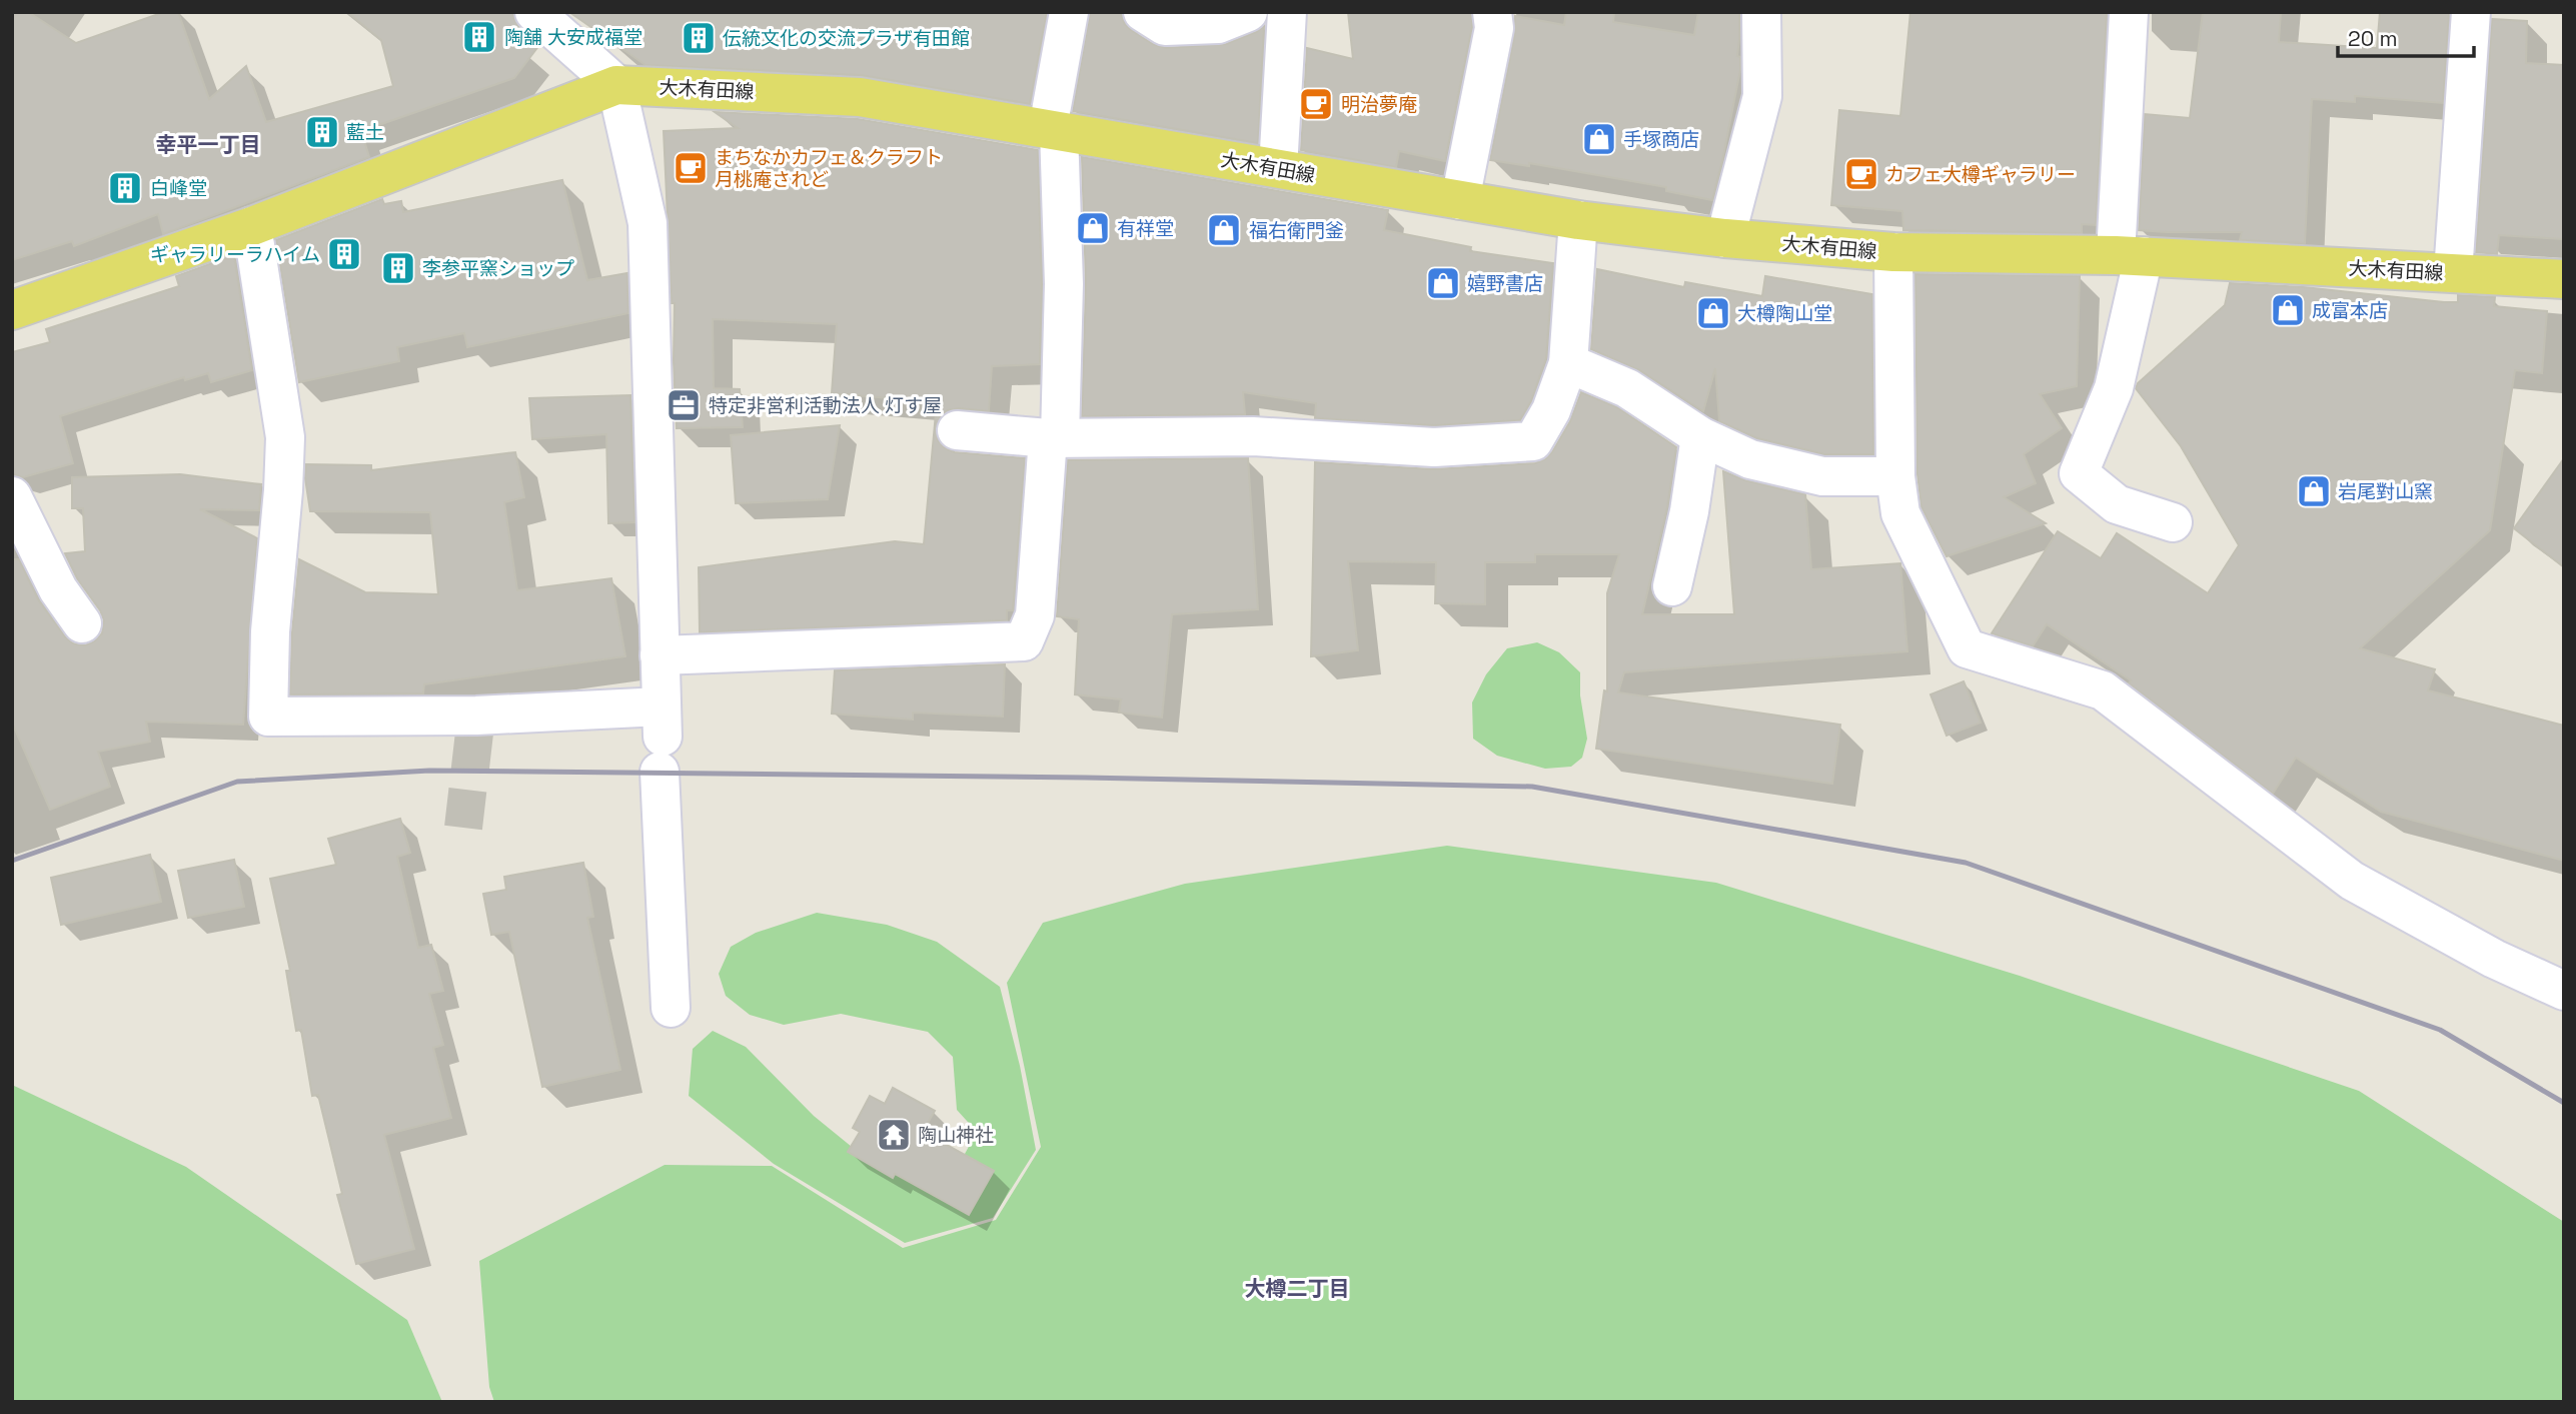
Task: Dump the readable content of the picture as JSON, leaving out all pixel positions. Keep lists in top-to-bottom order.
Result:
{
  "streets": {
    "main road": ["大木有田線"]
  },
  "districts": ["幸平一丁目", "大樽二丁目"],
  "places": {
    "building": [
      "陶舗 大安成福堂",
      "伝統文化の交流プラザ有田館",
      "藍土",
      "白峰堂",
      "ギャラリーラハイム",
      "李参平窯ショップ"
    ],
    "cafe": ["明治夢庵", "まちなかカフェ＆クラフト 月桃庵されど", "カフェ大樽ギャラリー"],
    "shop": [
      "手塚商店",
      "有祥堂",
      "福右衛門釜",
      "嬉野書店",
      "成富本店",
      "大樽陶山堂",
      "岩尾對山窯"
    ],
    "office": ["特定非営利活動法人 灯す屋"],
    "temple": ["陶山神社"]
  },
  "scale_bar": "20 m"
}
